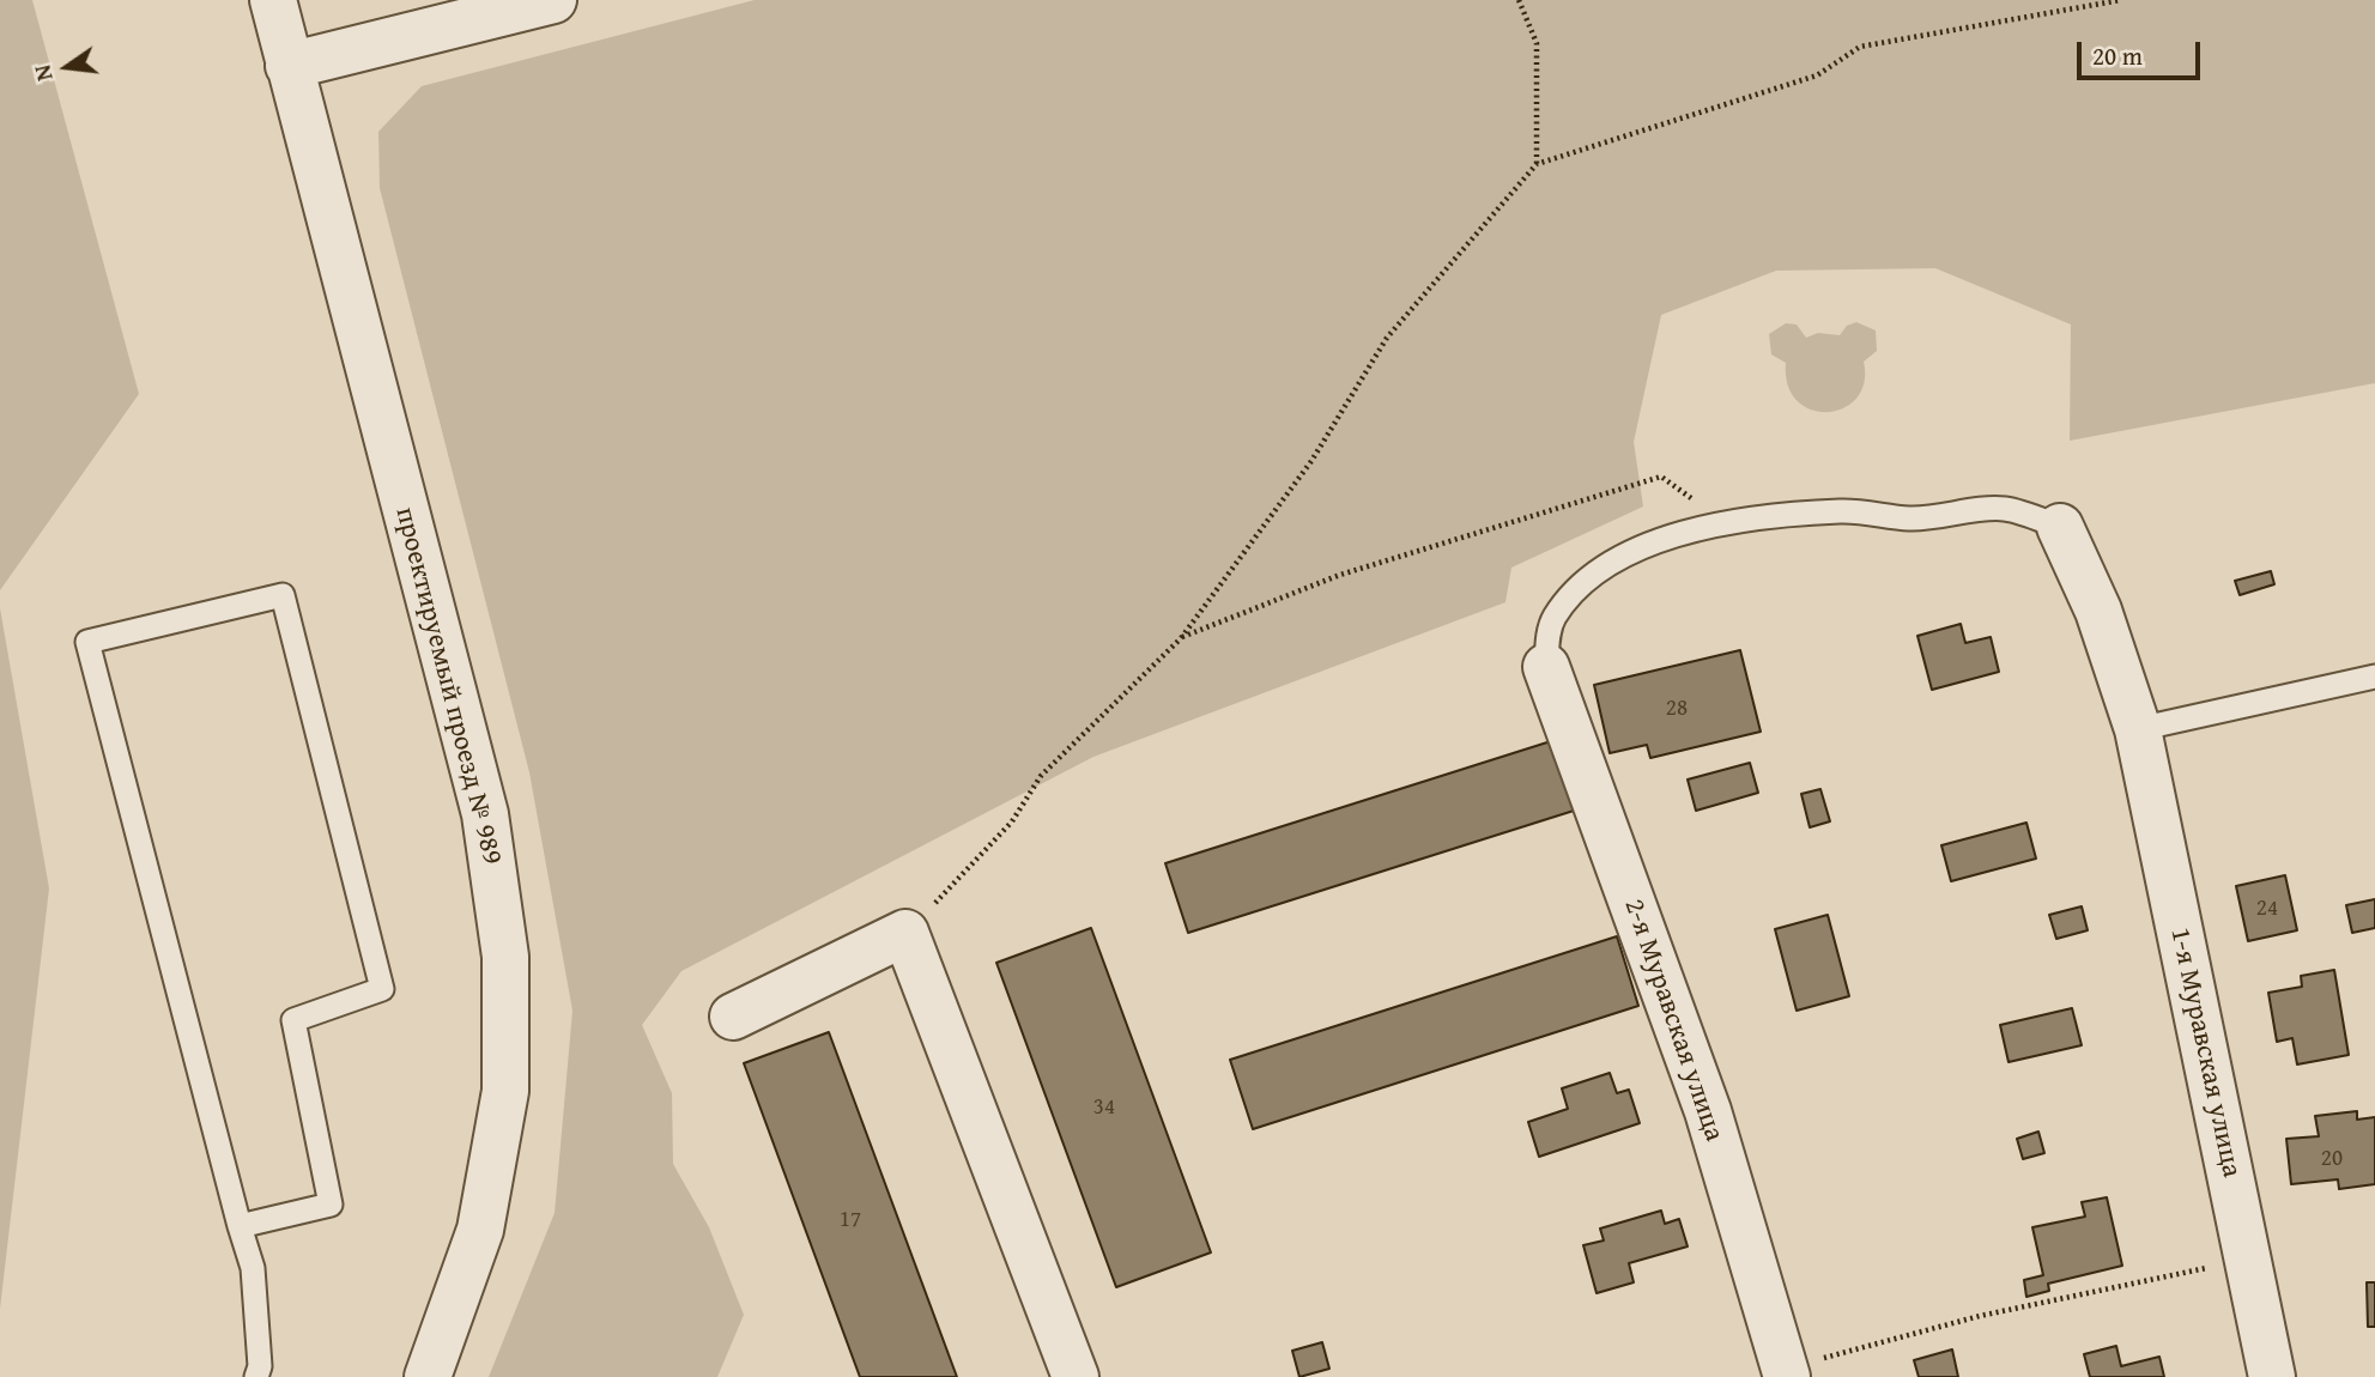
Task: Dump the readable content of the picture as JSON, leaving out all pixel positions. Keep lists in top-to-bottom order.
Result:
{
  "streets": {
    "street": ["проектируемый проезд № 989", "2-я Муравская улица", "1-я Муравская улица"]
  },
  "house_numbers": [
    "28",
    "24",
    "34",
    "20",
    "17"
  ],
  "scale_bar": "20 m",
  "north": "left"
}
